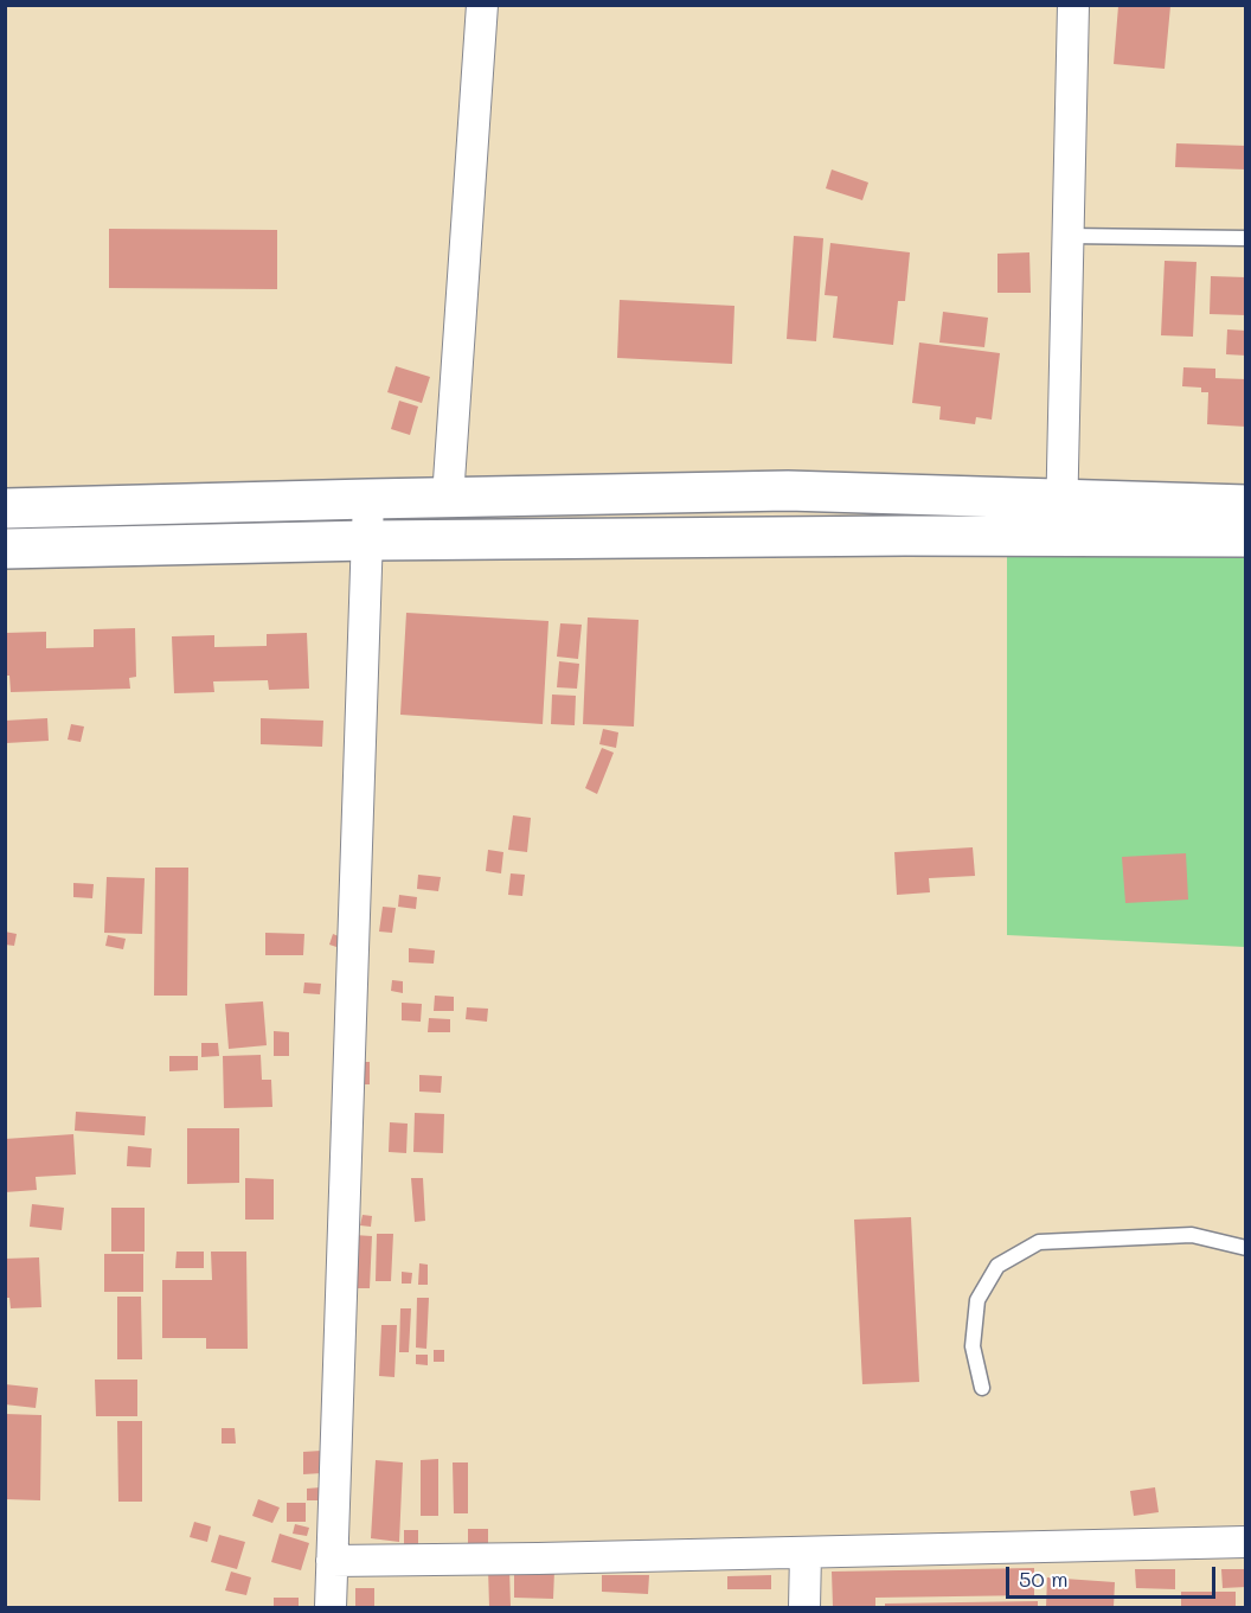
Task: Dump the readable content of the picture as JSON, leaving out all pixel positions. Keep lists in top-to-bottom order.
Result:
{
  "scale_bar": "50 m"
}
